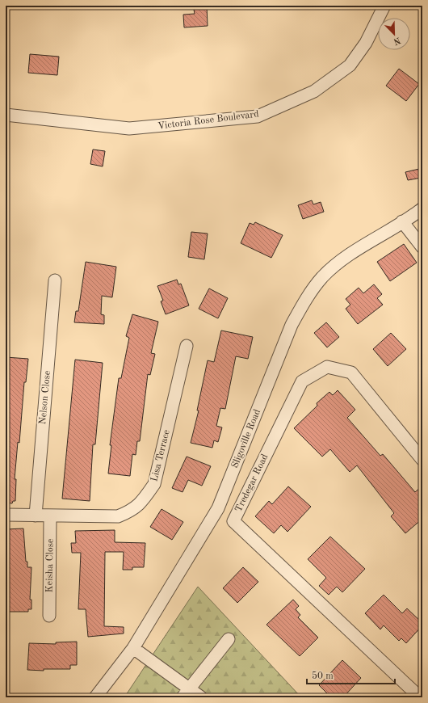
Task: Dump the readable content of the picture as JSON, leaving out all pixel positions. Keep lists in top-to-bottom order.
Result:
{
  "streets": {
    "street": [
      "Victoria Rose Boulevard",
      "Nelson Close",
      "Sligoville Road",
      "Lisa Terrace",
      "Tredegar Road",
      "Keisha Close"
    ]
  },
  "crossings": [
    ["Nelson Close", "Lisa Terrace"],
    ["Lisa Terrace", "Keisha Close"]
  ],
  "scale_bar": "50 m",
  "north": "bottom right"
}
